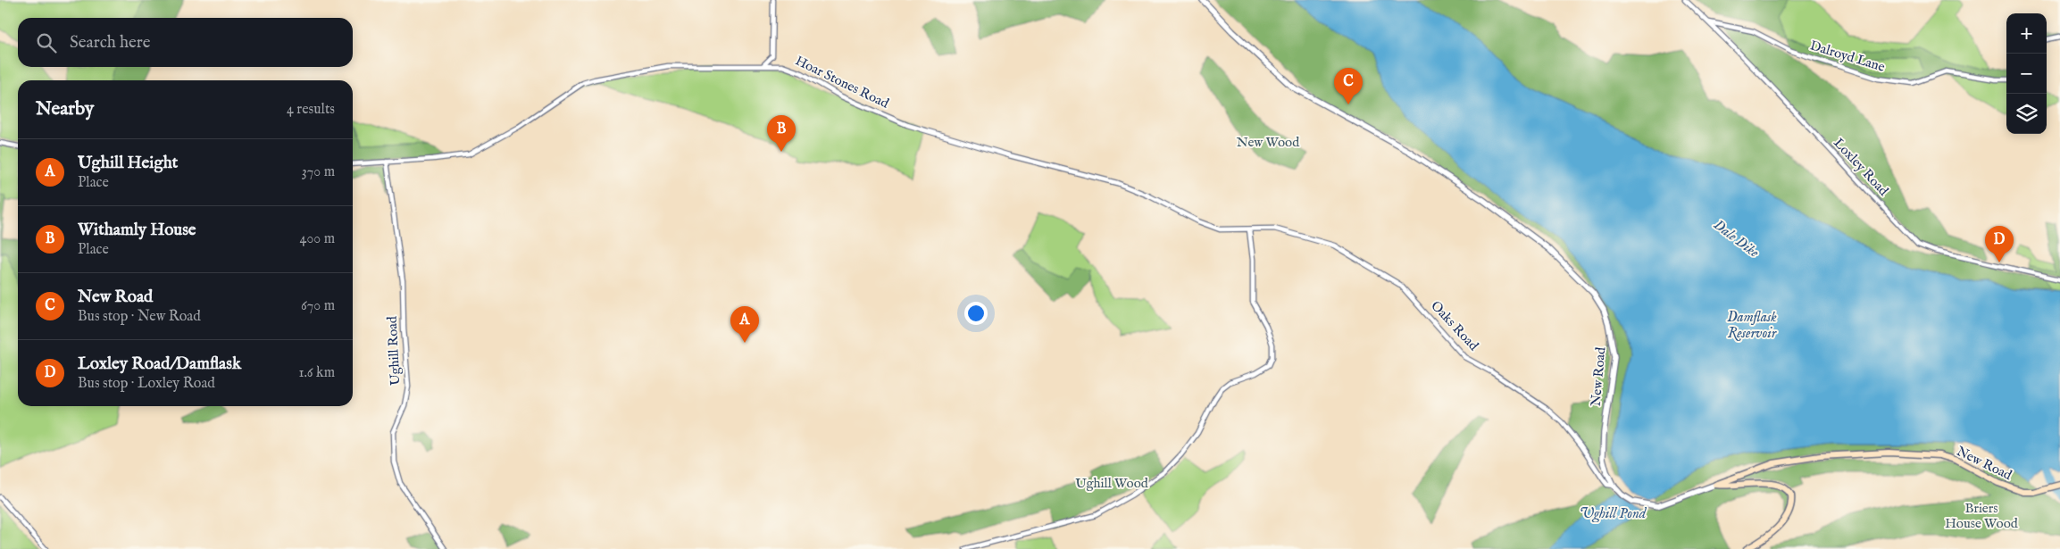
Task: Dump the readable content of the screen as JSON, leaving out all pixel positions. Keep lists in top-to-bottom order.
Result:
{
  "streets": {
    "main road": ["New Road"],
    "street": [
      "Dalroyd Lane",
      "Hoar Stones Road",
      "Loxley Road",
      "Oaks Road",
      "Ughill Road"
    ]
  },
  "crossings": [
    ["Dalroyd Lane", "Loxley Road"],
    ["Hoar Stones Road", "Oaks Road"],
    ["Hoar Stones Road", "Ughill Road"],
    ["Oaks Road", "New Road"]
  ],
  "water": ["Dale Dike", "Damflask Reservoir", "Ughill Pond"],
  "parks": ["New Wood", "Ughill Wood", "Briers House Wood"],
  "page": {
    "map_buttons": ["+", "−"],
    "search": "Search here",
    "pins": [
      "C",
      "B",
      "D",
      "A"
    ],
    "heading": ["Nearby", "4 results"],
    "list": [
      {
        "mark": "A",
        "name": "Ughill Height",
        "note": "Place",
        "value": "370 m"
      },
      {
        "mark": "B",
        "name": "Withamly House",
        "note": "Place",
        "value": "400 m"
      },
      {
        "mark": "C",
        "name": "New Road",
        "note": "Bus stop · New Road",
        "value": "670 m"
      },
      {
        "mark": "D",
        "name": "Loxley Road/Damflask",
        "note": "Bus stop · Loxley Road",
        "value": "1.6 km"
      }
    ]
  }
}
